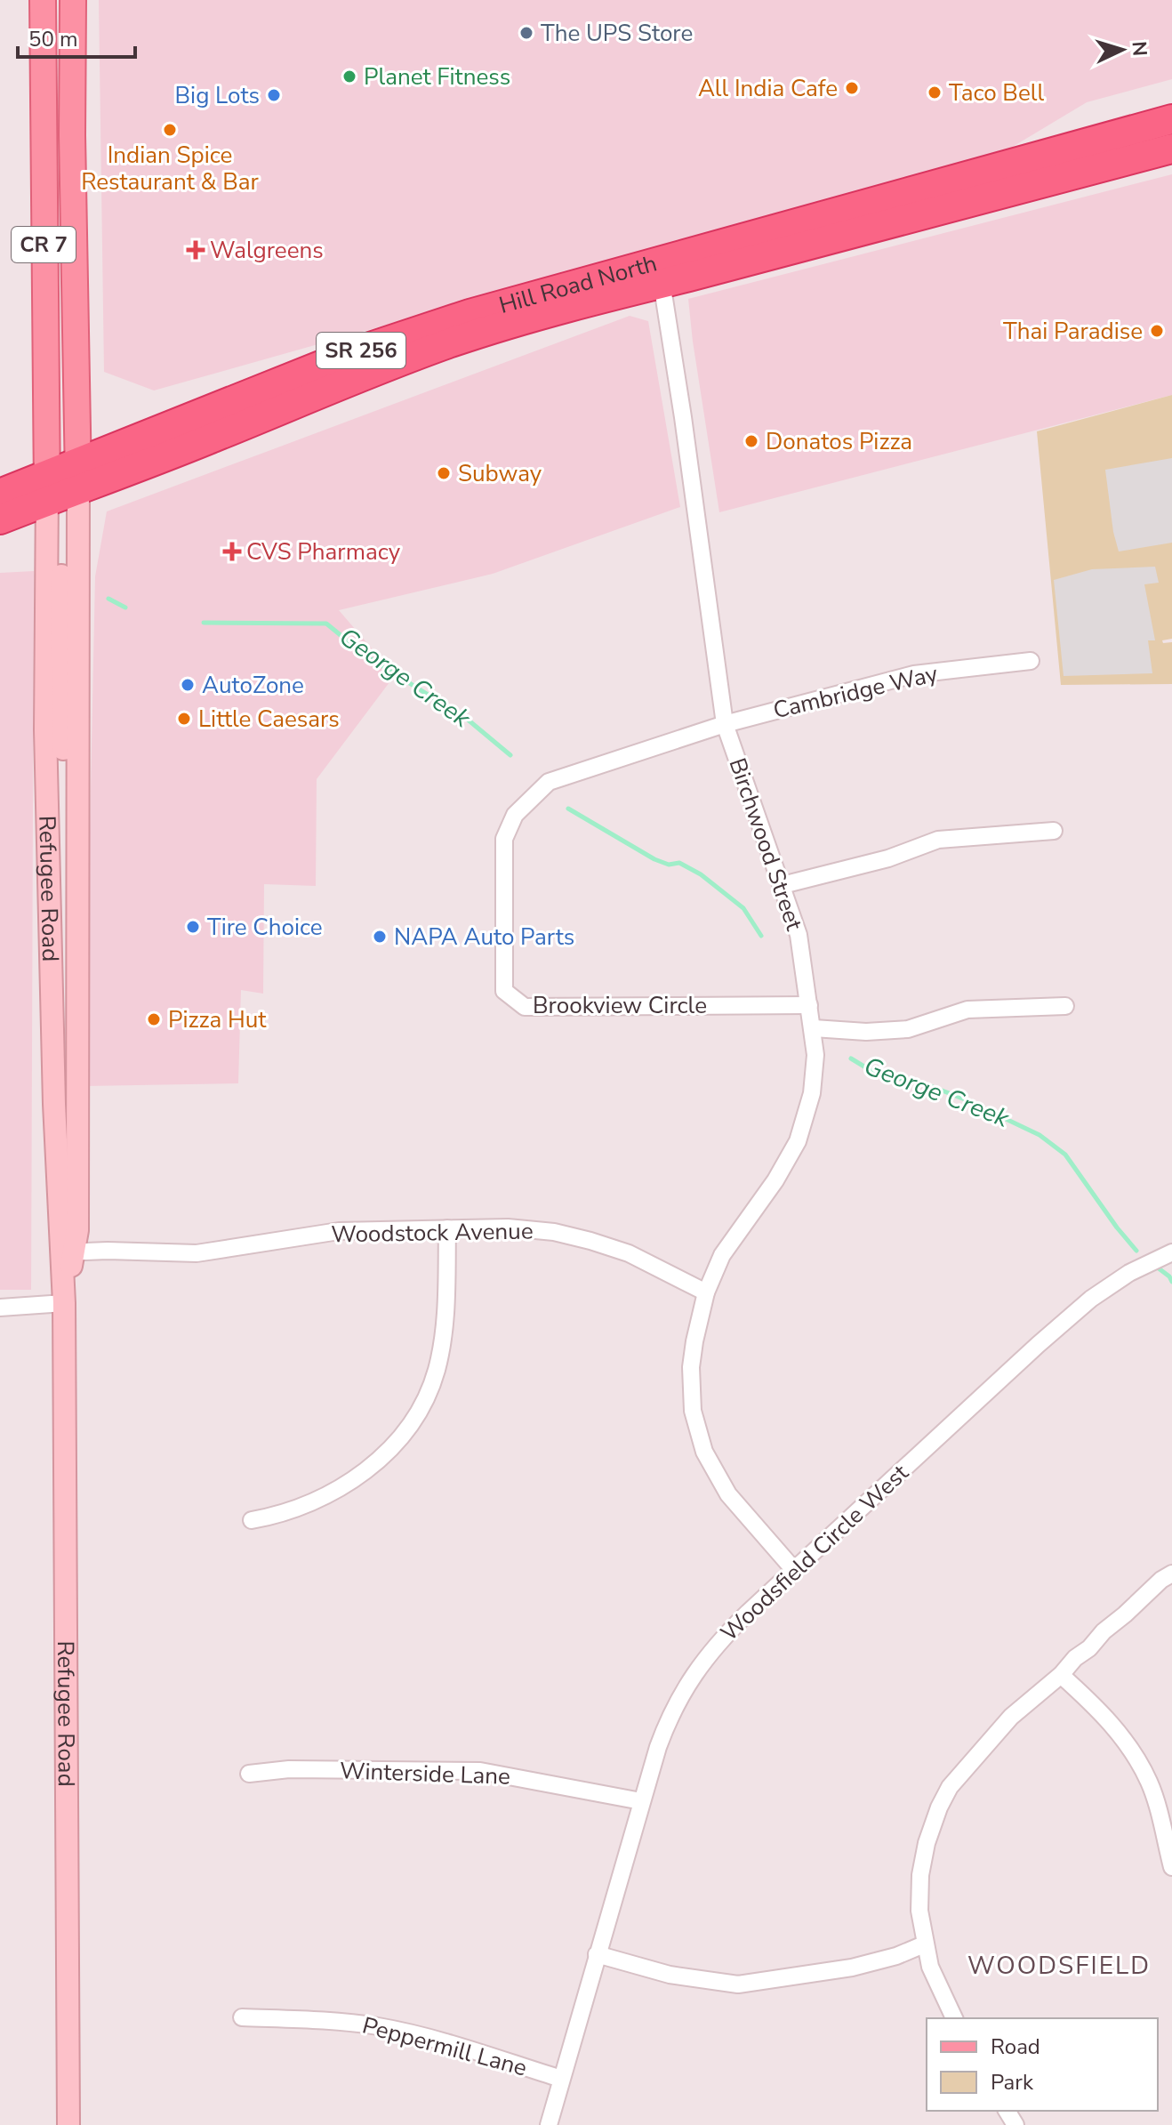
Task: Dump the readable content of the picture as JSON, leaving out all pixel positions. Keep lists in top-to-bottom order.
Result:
{
  "streets": {
    "highway": ["Hill Road North", "SR 256"],
    "main road": ["CR 7", "Refugee Road"],
    "street": [
      "Cambridge Way",
      "Birchwood Street",
      "Brookview Circle",
      "Woodstock Avenue",
      "Woodsfield Circle West",
      "Winterside Lane",
      "Peppermill Lane"
    ]
  },
  "crossings": [
    ["Hill Road North", "Birchwood Street"],
    ["Hill Road North", "Refugee Road"],
    ["Cambridge Way", "Birchwood Street"],
    ["Cambridge Way", "Brookview Circle"],
    ["Birchwood Street", "Brookview Circle"],
    ["Birchwood Street", "Woodstock Avenue"],
    ["Birchwood Street", "Woodsfield Circle West"],
    ["Refugee Road", "Woodstock Avenue"],
    ["Woodsfield Circle West", "Winterside Lane"],
    ["Woodsfield Circle West", "Peppermill Lane"]
  ],
  "districts": ["WOODSFIELD"],
  "water": ["George Creek"],
  "places": {
    "other": [
      "The UPS Store",
      "Planet Fitness",
      "All India Cafe",
      "Taco Bell",
      "Big Lots",
      "Indian Spice Restaurant & Bar",
      "Thai Paradise",
      "Donatos Pizza",
      "Subway",
      "AutoZone",
      "Little Caesars",
      "Tire Choice",
      "NAPA Auto Parts",
      "Pizza Hut"
    ],
    "health": ["Walgreens", "CVS Pharmacy"]
  },
  "legend": ["Road", "Park"],
  "scale_bar": "50 m",
  "north": "right"
}
